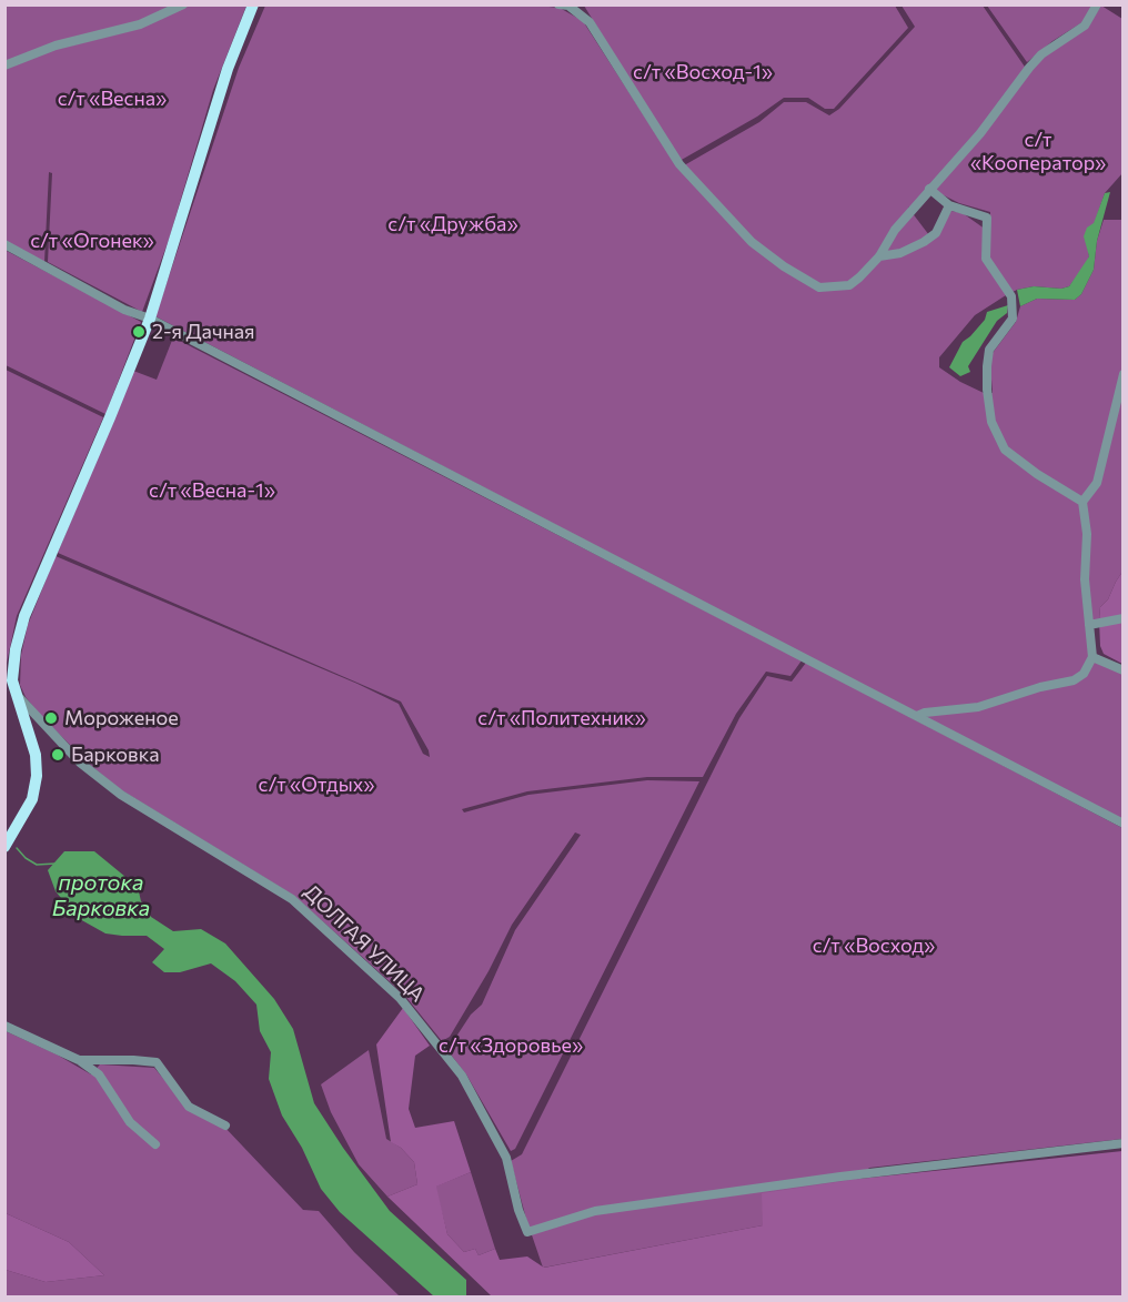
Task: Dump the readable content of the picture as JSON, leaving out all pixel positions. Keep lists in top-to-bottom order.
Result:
{
  "streets": {
    "street": ["ДОЛГАЯ УЛИЦА"]
  },
  "water": ["протока Барковка"],
  "parks": [
    "с/т «Восход-1»",
    "с/т «Весна»",
    "с/т «Кооператор»",
    "с/т «Дружба»",
    "с/т «Огонек»",
    "с/т «Весна-1»",
    "с/т «Политехник»",
    "с/т «Отдых»",
    "с/т «Восход»",
    "с/т «Здоровье»"
  ],
  "places": ["2-я Дачная", "Мороженое", "Барковка"]
}
